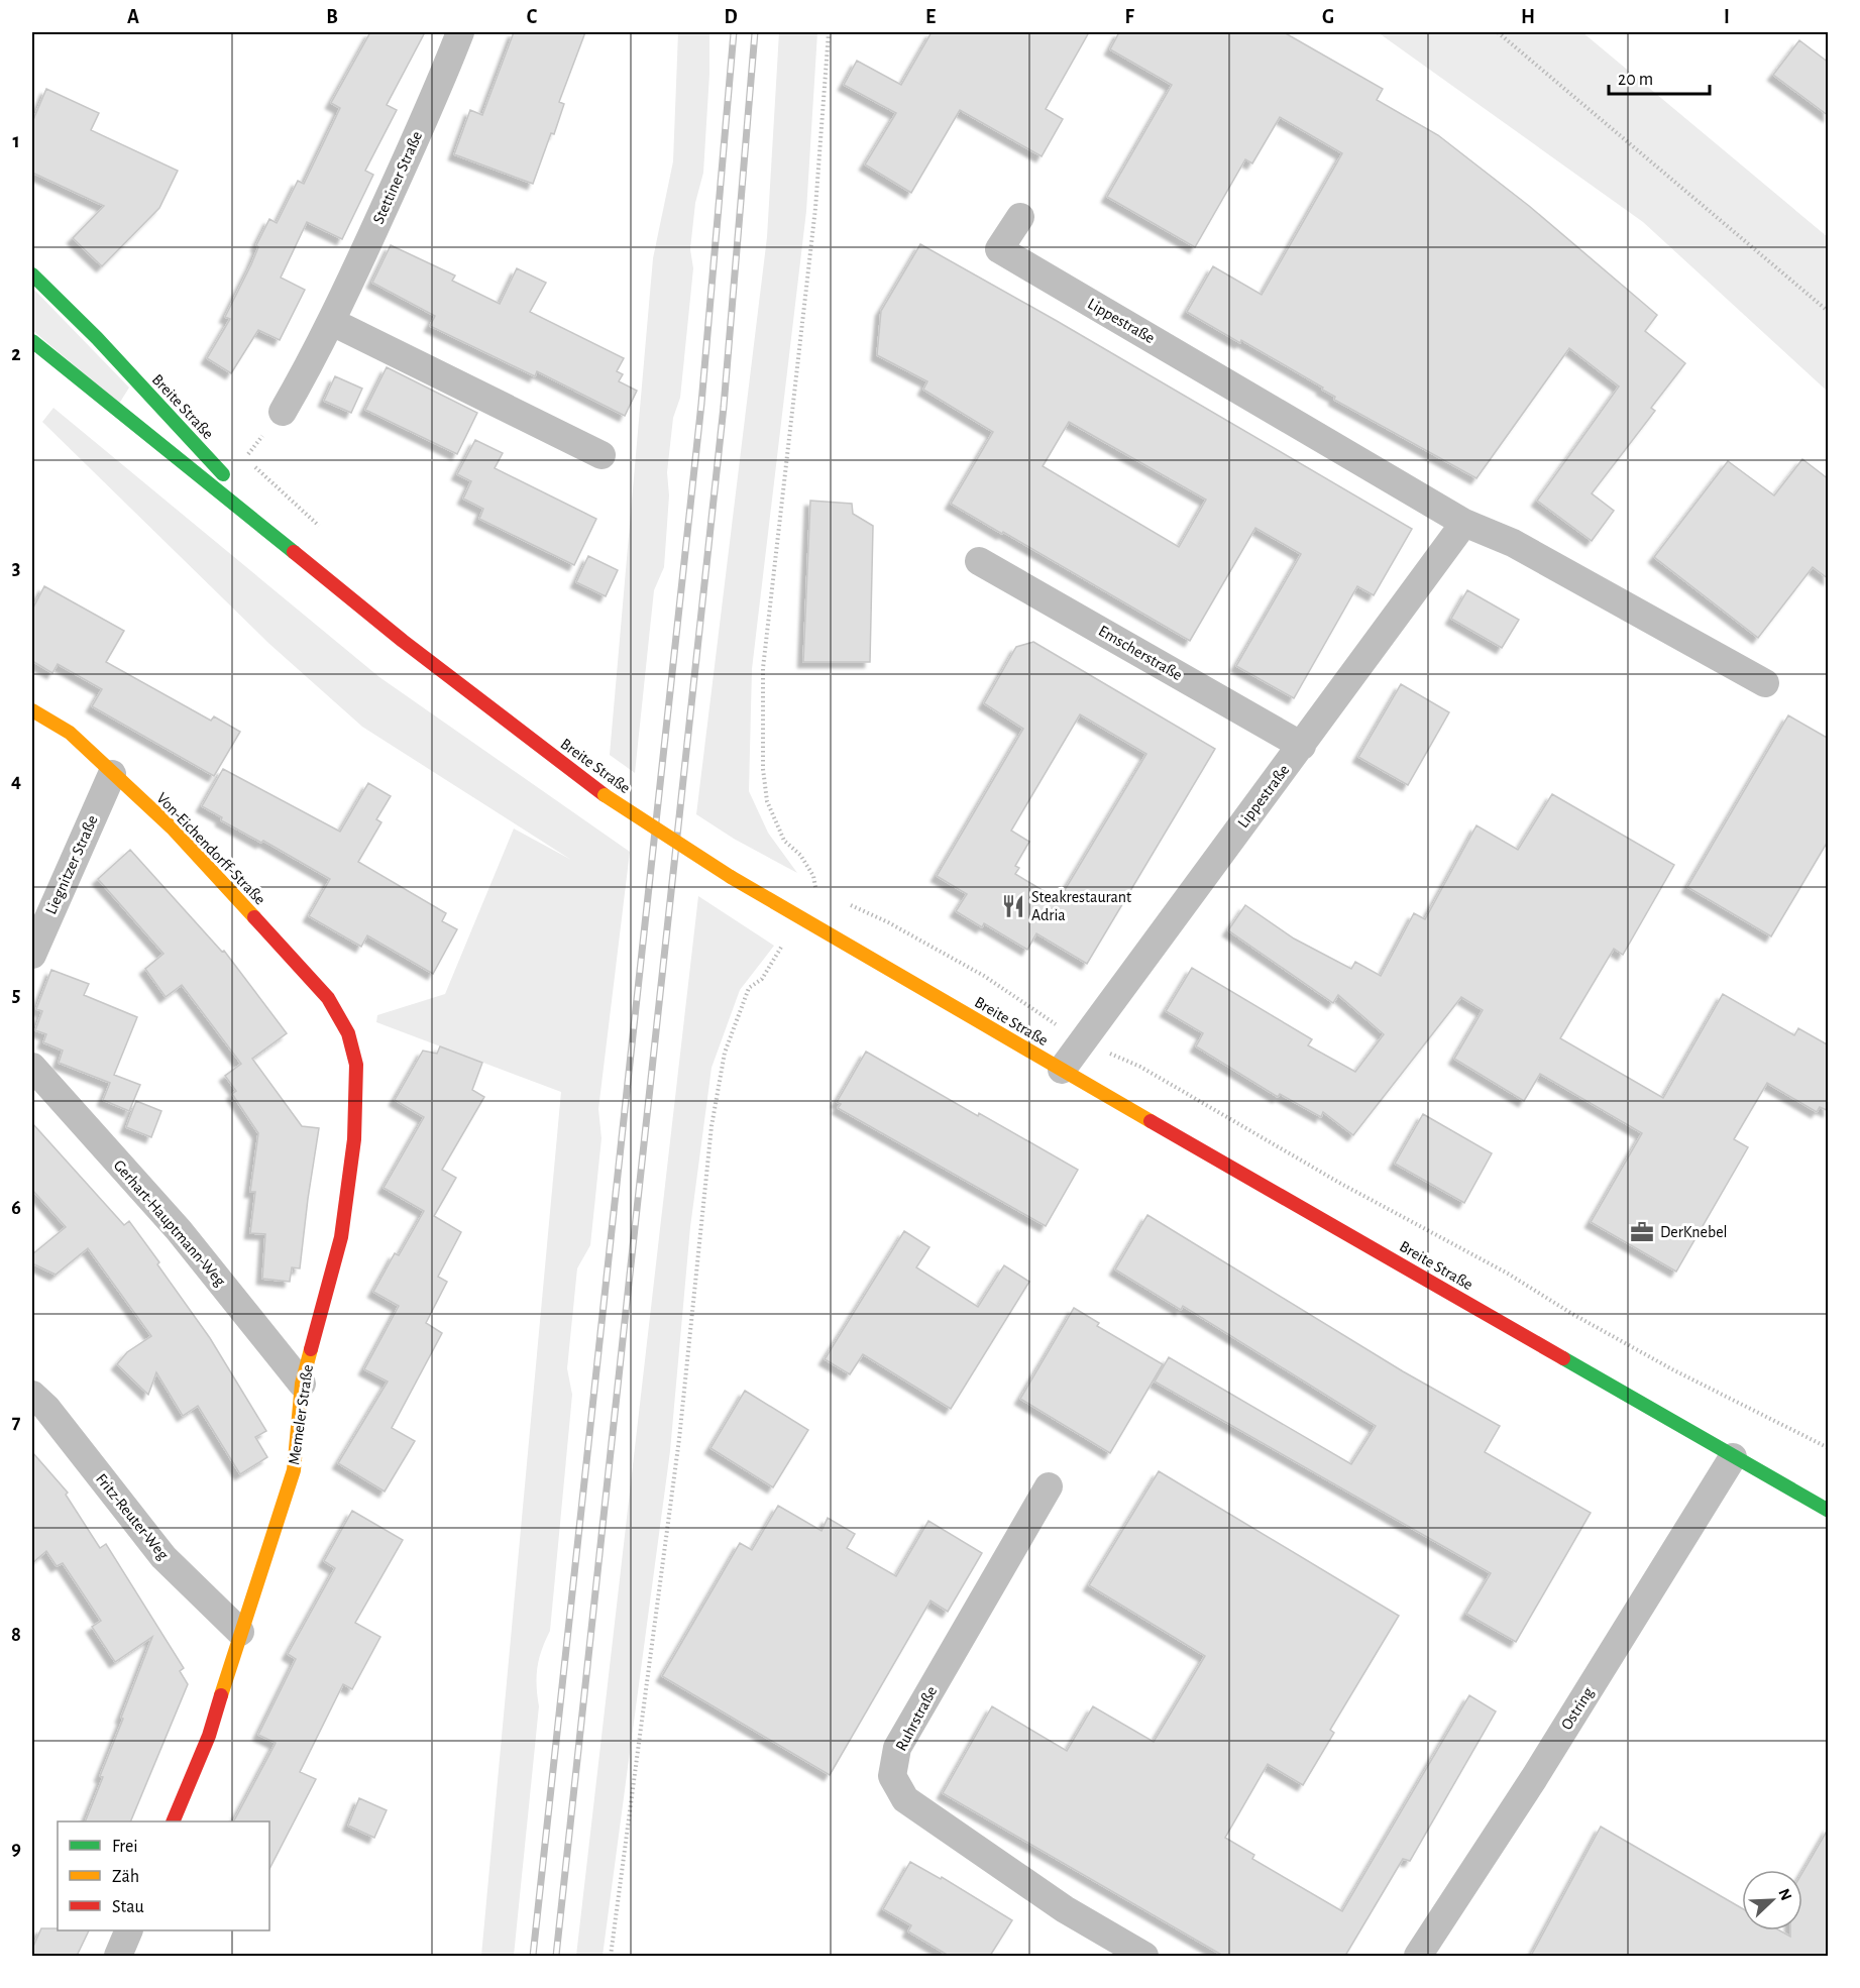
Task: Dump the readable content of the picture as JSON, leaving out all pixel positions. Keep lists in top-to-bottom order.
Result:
{
  "streets": {
    "street": [
      "Stettiner Straße",
      "Lippestraße",
      "Breite Straße",
      "Emscherstraße",
      "Von-Eichendorff-Straße",
      "Liegnitzer Straße",
      "Gerhart-Hauptmann-Weg",
      "Memeler Straße",
      "Fritz-Reuter-Weg",
      "Ostring",
      "Ruhrstraße"
    ]
  },
  "crossings": [
    ["Lippestraße", "Breite Straße"],
    ["Lippestraße", "Emscherstraße"],
    ["Breite Straße", "Ostring"],
    ["Von-Eichendorff-Straße", "Liegnitzer Straße"],
    ["Von-Eichendorff-Straße", "Memeler Straße"],
    ["Gerhart-Hauptmann-Weg", "Memeler Straße"],
    ["Memeler Straße", "Fritz-Reuter-Weg"]
  ],
  "places": {
    "restaurant": ["Steakrestaurant Adria"],
    "office": ["DerKnebel"]
  },
  "legend": ["Frei", "Zäh", "Stau"],
  "scale_bar": "20 m",
  "north": "top right",
  "grid": {
    "columns": [
      "A",
      "B",
      "C",
      "D",
      "E",
      "F",
      "G",
      "H",
      "I"
    ],
    "rows": [
      "1",
      "2",
      "3",
      "4",
      "5",
      "6",
      "7",
      "8",
      "9"
    ]
  }
}
